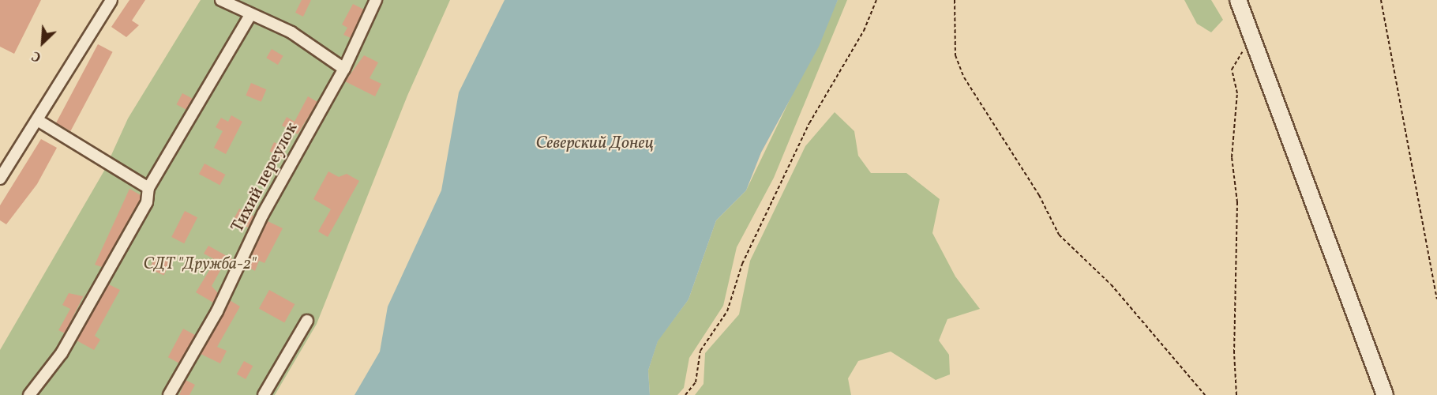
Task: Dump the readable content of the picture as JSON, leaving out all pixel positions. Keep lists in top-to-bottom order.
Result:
{
  "streets": {
    "street": ["Тихий переулок"]
  },
  "water": ["Северский Донец"],
  "parks": ["СДТ \"Дружба-2\""],
  "north": "bottom left"
}
